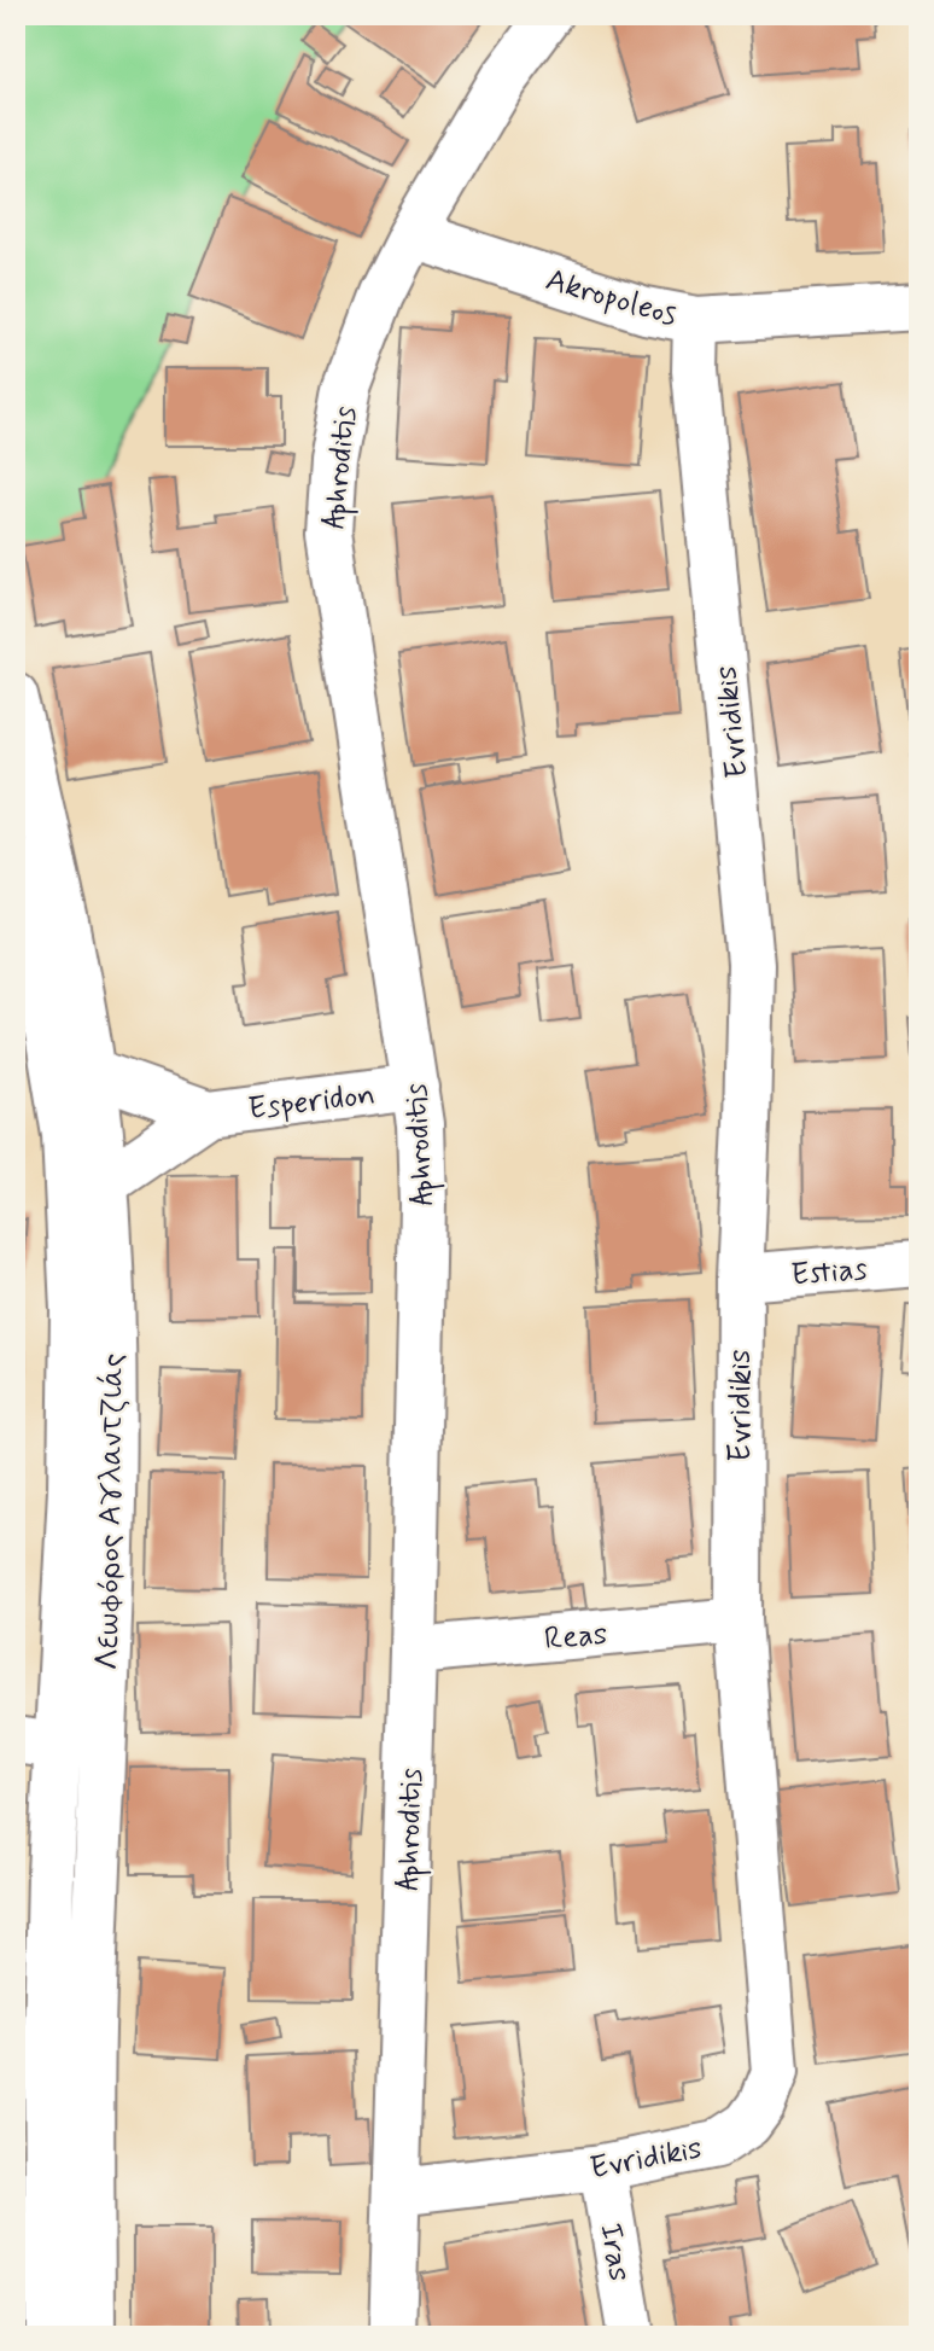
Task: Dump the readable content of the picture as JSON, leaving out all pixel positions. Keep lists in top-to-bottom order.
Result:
{
  "streets": {
    "street": [
      "Akropoleos",
      "Aphroditis",
      "Evridikis",
      "Esperidon",
      "Estias",
      "Λεωφόρος Αγλαντζιάς",
      "Reas",
      "Iras"
    ]
  },
  "crossings": [
    ["Akropoleos", "Aphroditis"],
    ["Akropoleos", "Evridikis"],
    ["Aphroditis", "Evridikis"],
    ["Aphroditis", "Esperidon"],
    ["Aphroditis", "Reas"],
    ["Evridikis", "Estias"],
    ["Evridikis", "Reas"],
    ["Evridikis", "Iras"],
    ["Esperidon", "Λεωφόρος Αγλαντζιάς"]
  ]
}
